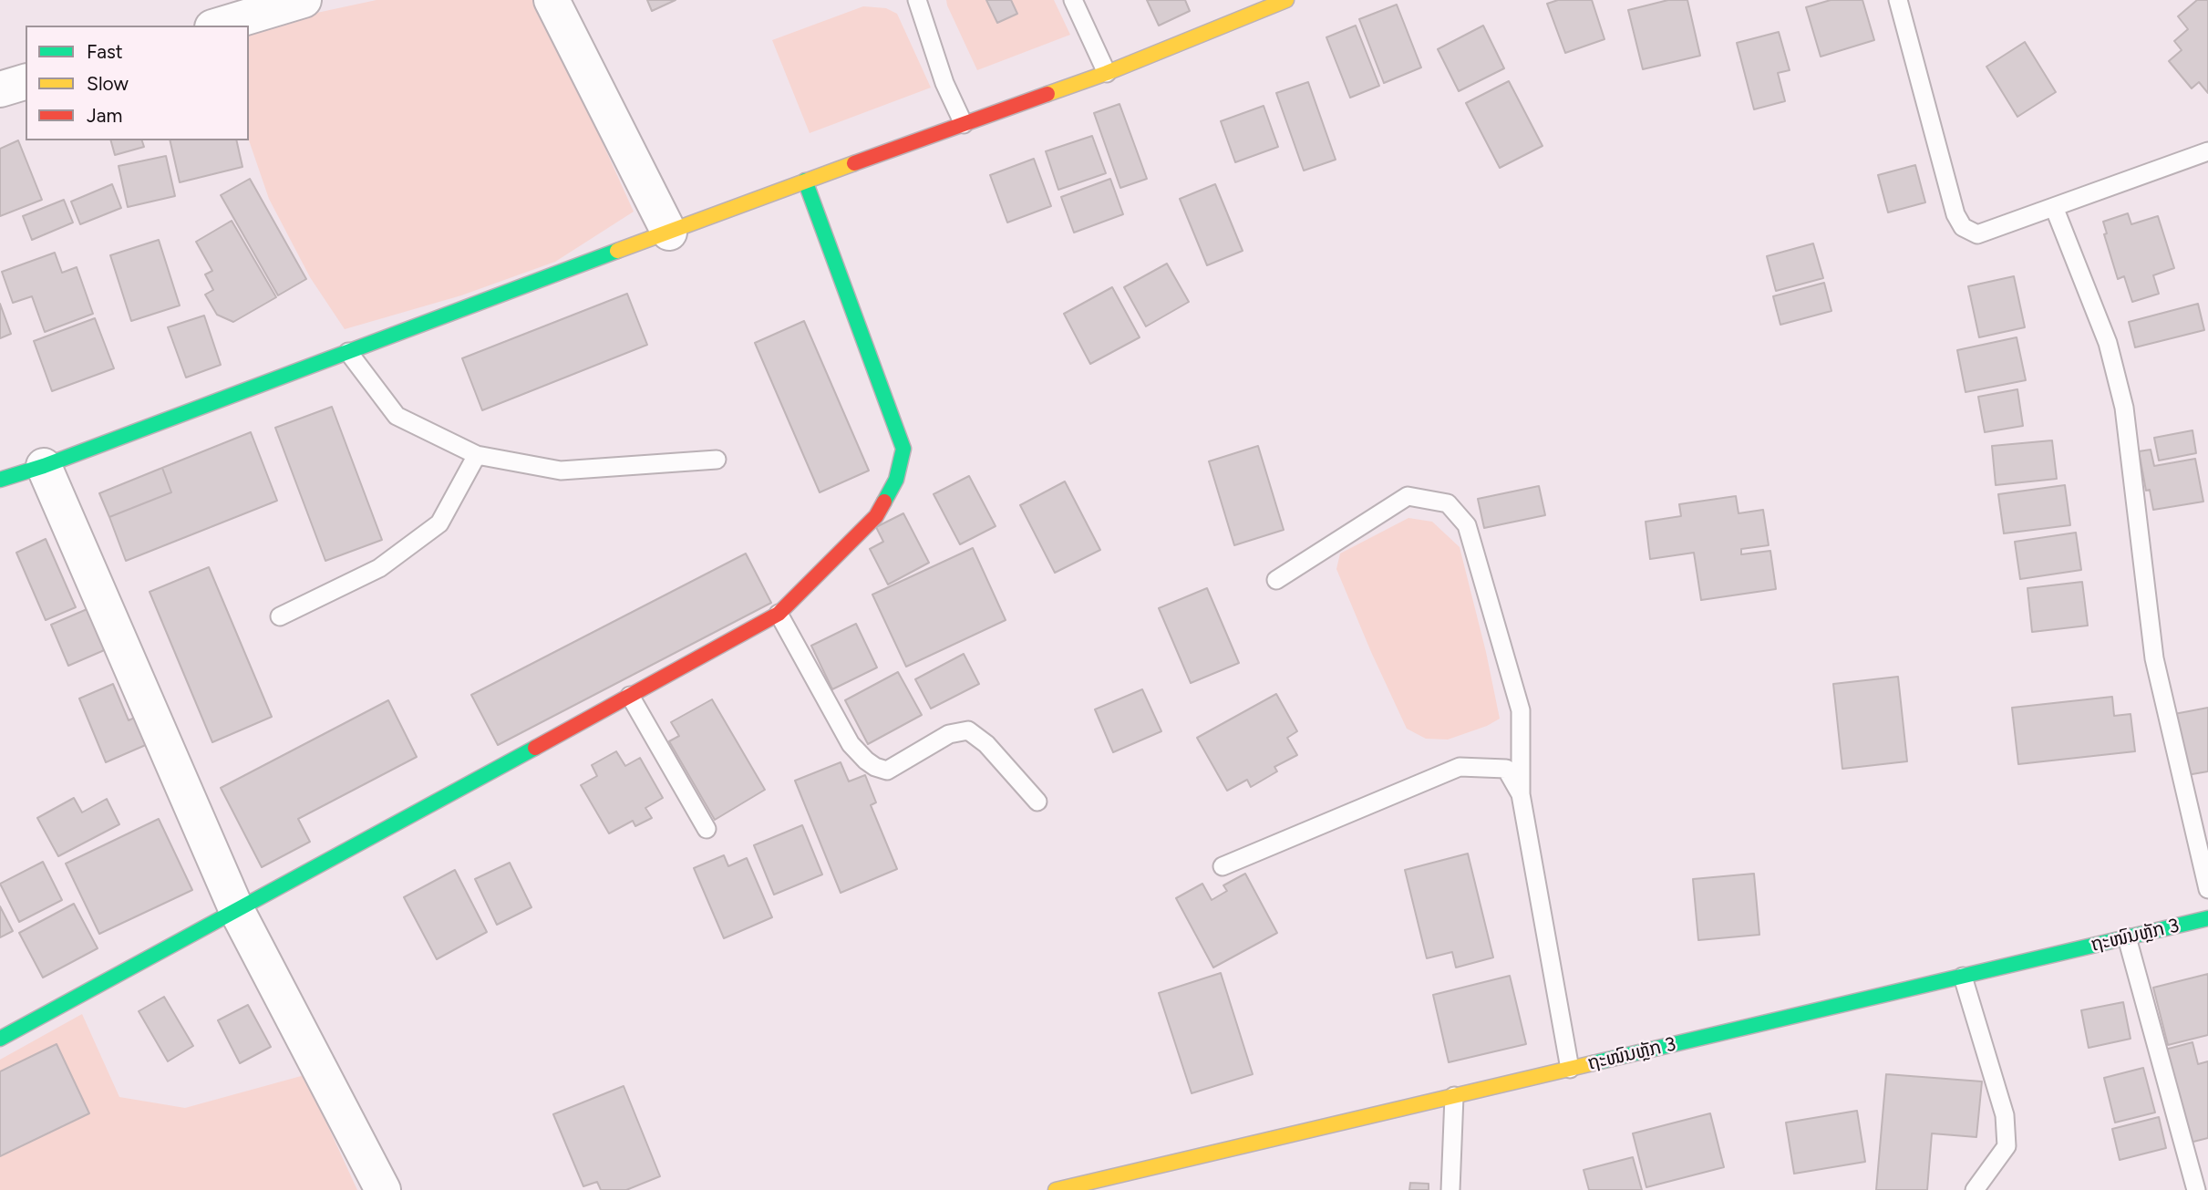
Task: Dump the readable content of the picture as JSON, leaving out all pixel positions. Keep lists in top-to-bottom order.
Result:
{
  "streets": {
    "street": ["ຖະໜົນຫຼັກ 3"]
  },
  "legend": ["Fast", "Slow", "Jam"]
}
